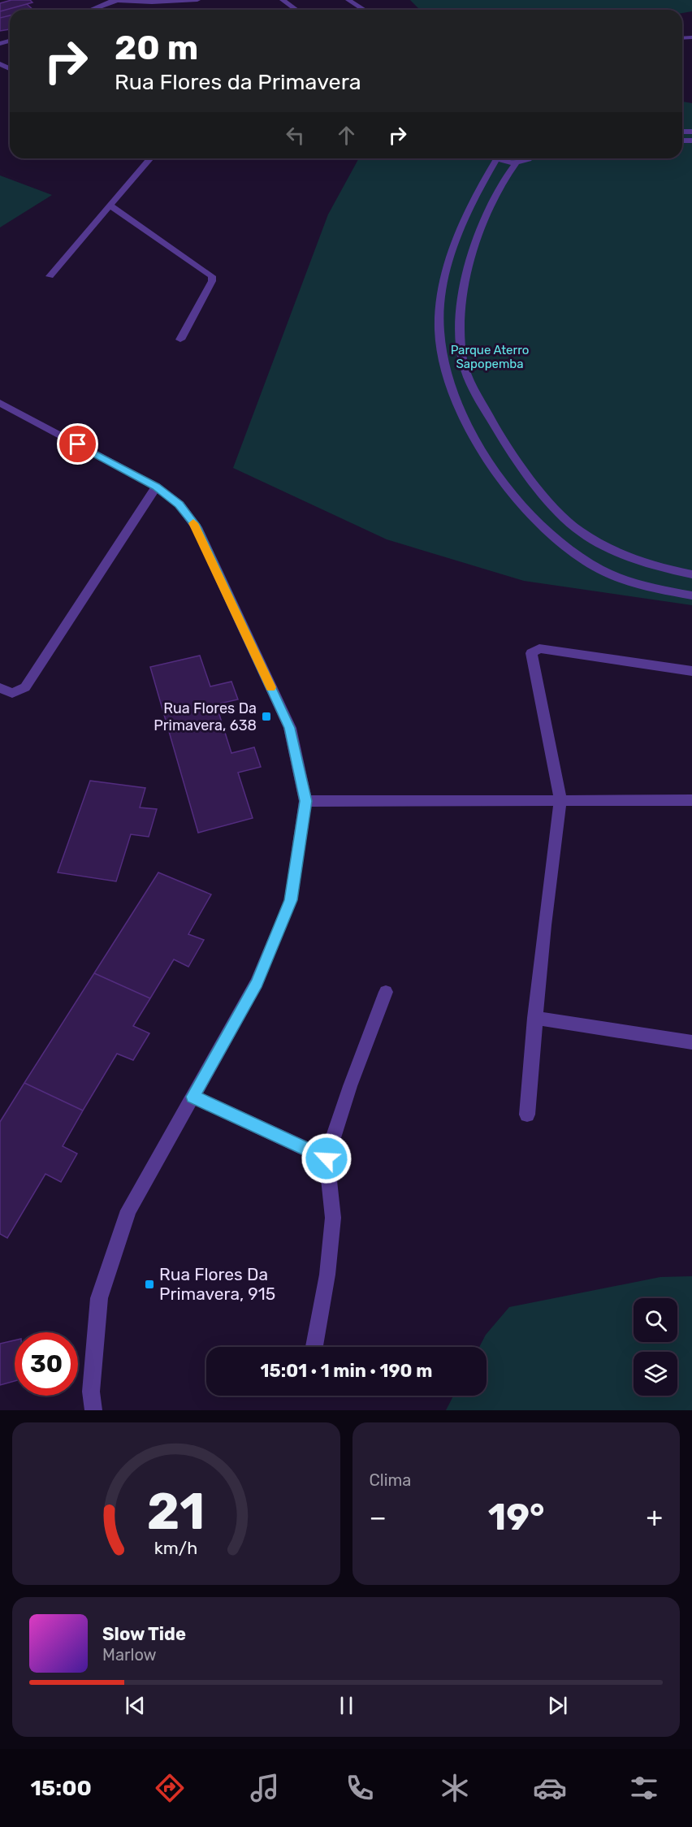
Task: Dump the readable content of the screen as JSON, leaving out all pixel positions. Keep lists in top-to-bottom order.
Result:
{
  "parks": ["Parque Aterro Sapopemba"],
  "places": {
    "transit": ["Rua Flores Da Primavera, 638", "Rua Flores Da Primavera, 915"]
  },
  "page": {
    "turn": ["20 m", "Rua Flores da Primavera"],
    "limit": "30",
    "trip": "15:01 · 1 min · 190 m",
    "tile": "Clima",
    "heat": ["−", "19°", "+"],
    "song": ["Slow Tide", "Marlow"],
    "tabs": "15:00",
    "gauge": ["21", "km/h"]
  }
}
